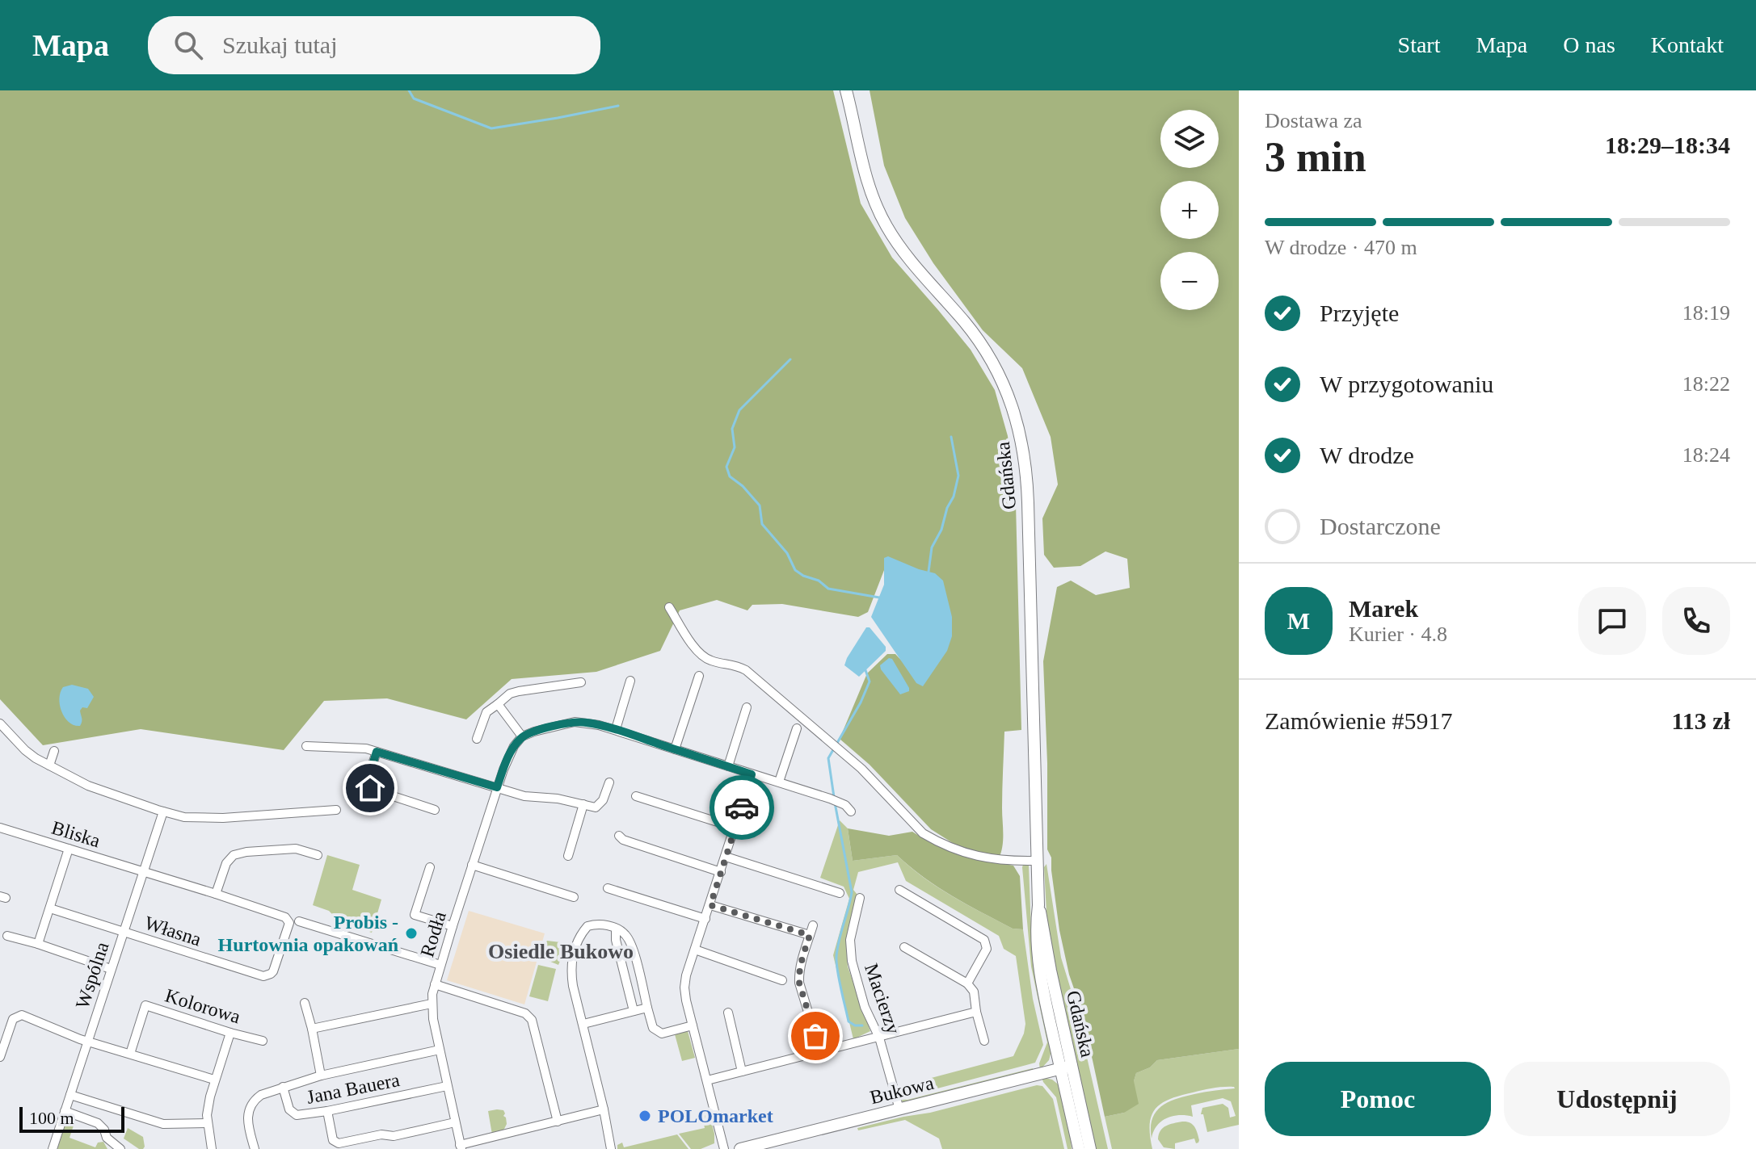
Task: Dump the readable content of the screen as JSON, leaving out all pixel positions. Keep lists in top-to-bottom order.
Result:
{
  "streets": {
    "main road": ["Gdańska", "Bukowa"],
    "street": [
      "Bliska",
      "Własna",
      "Rodła",
      "Wspólna",
      "Macierzy",
      "Kolorowa",
      "Jana Bauera"
    ]
  },
  "crossings": [
    ["Gdańska", "Bukowa"],
    ["Bliska", "Własna"],
    ["Bliska", "Wspólna"],
    ["Własna", "Wspólna"],
    ["Rodła", "Jana Bauera"],
    ["Macierzy", "Bukowa"]
  ],
  "districts": ["Osiedle Bukowo"],
  "places": ["Probis - Hurtownia opakowań", "POLOmarket"],
  "scale_bar": "100 m",
  "page": {
    "header": "Mapa",
    "search": "Szukaj tutaj",
    "nav": [
      "Start",
      "Mapa",
      "O nas",
      "Kontakt"
    ],
    "heading": ["3 min", "Dostawa za", "18:29–18:34"],
    "panel": [
      "Marek",
      "Kurier · 4.8",
      "Zamówienie #5917",
      "113 zł"
    ],
    "map_buttons": ["+", "−"],
    "bar": "W drodze · 470 m",
    "list": [
      ["Przyjęte", "18:19"],
      ["W przygotowaniu", "18:22"],
      ["W drodze", "18:24"],
      "Dostarczone"
    ],
    "round": "M",
    "buttons": ["Pomoc", "Udostępnij"],
    "scale": "100 m"
  }
}
